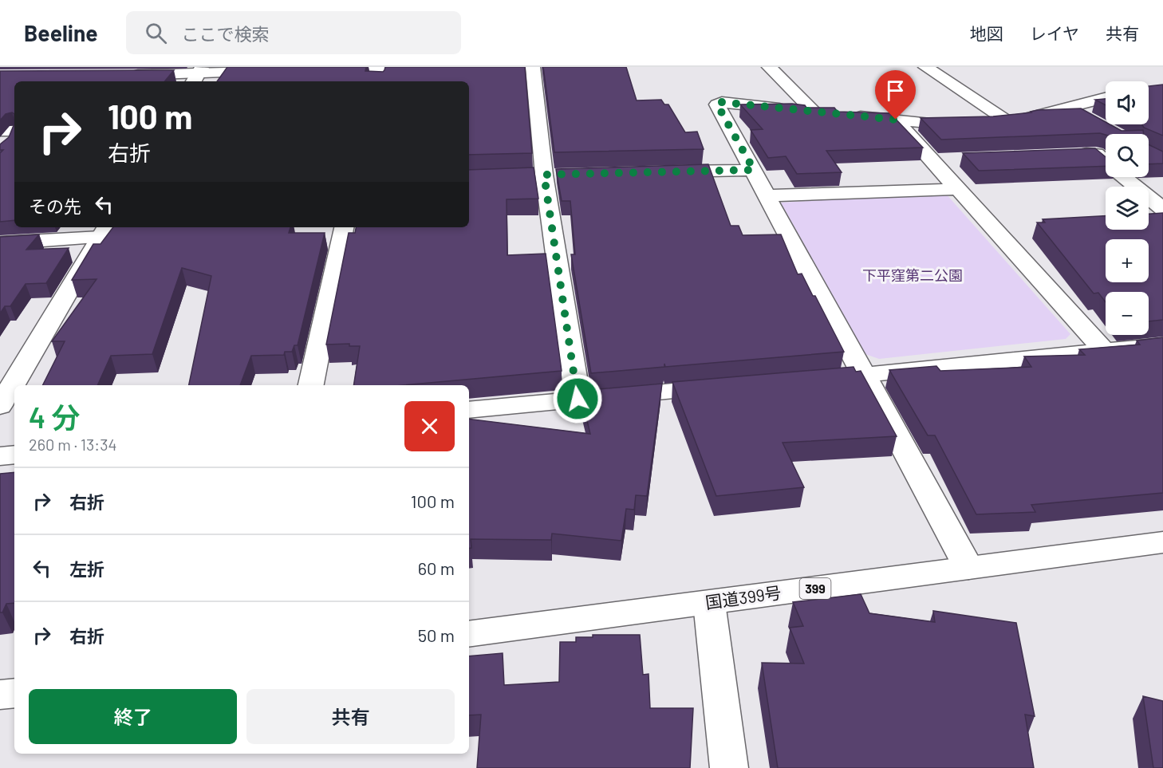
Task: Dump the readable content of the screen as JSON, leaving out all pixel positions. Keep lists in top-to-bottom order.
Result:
{
  "streets": {
    "main road": ["399", "国道399号"]
  },
  "parks": ["下平窪第二公園"],
  "page": {
    "header": "Beeline",
    "search": "ここで検索",
    "nav": ["地図", "レイヤ", "共有"],
    "map_buttons": ["+", "−"],
    "turn": ["100 m", "右折"],
    "then": "その先",
    "heading": ["4 分", "260 m · 13:34"],
    "list": [
      {
        "name": "右折",
        "value": "100 m"
      },
      {
        "name": "左折",
        "value": "60 m"
      },
      {
        "name": "右折",
        "value": "50 m"
      }
    ],
    "buttons": ["終了", "共有"]
  }
}
